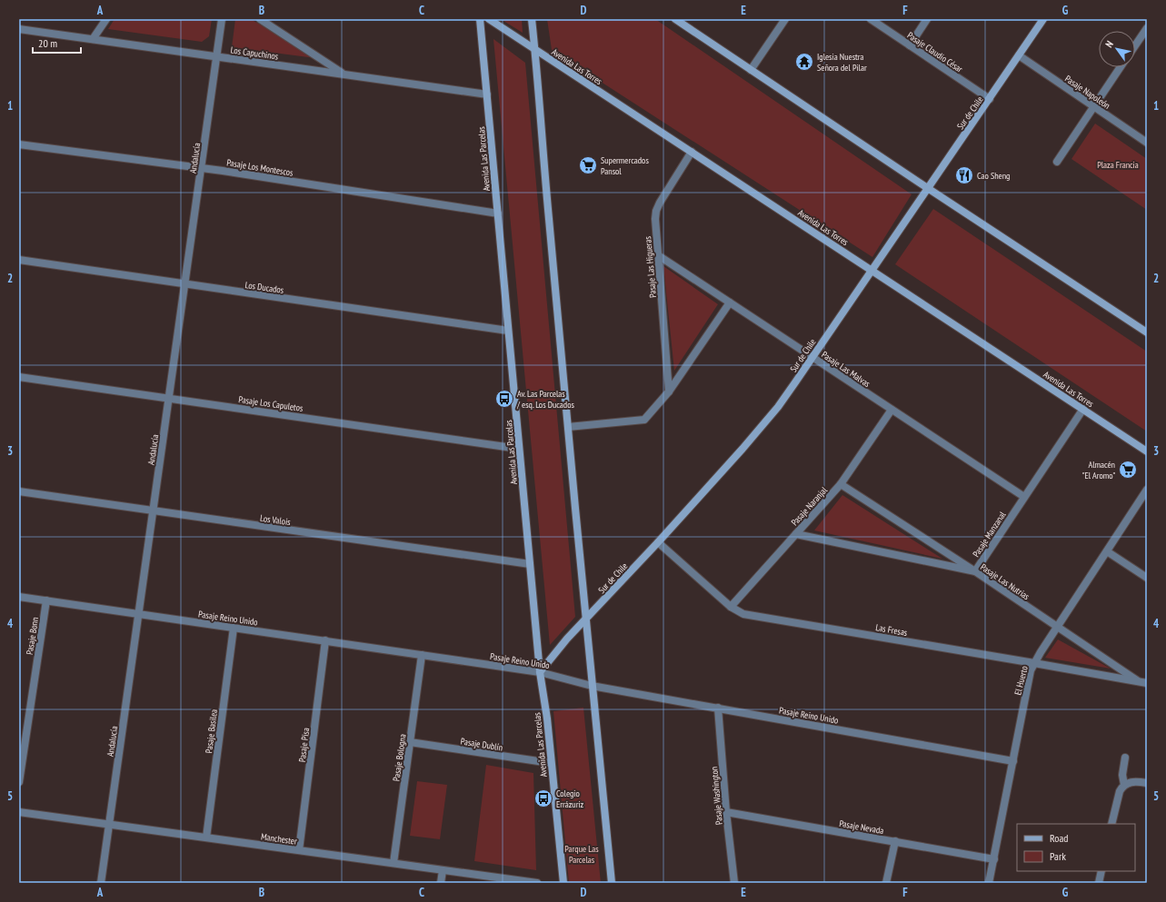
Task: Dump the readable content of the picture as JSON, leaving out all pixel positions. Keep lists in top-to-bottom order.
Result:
{
  "streets": {
    "street": [
      "Pasaje Claudio César",
      "Los Capuchinos",
      "Avenida Las Torres",
      "Pasaje Napoleón",
      "Sur de Chile",
      "Andalucía",
      "Avenida Las Parcelas",
      "Pasaje Los Montescos",
      "Pasaje Las Higueras",
      "Los Ducados",
      "Pasaje Las Malvas",
      "Pasaje Los Capuletos",
      "Pasaje Naranjal",
      "Los Valois",
      "Pasaje Manzanal",
      "Pasaje Las Nutrias",
      "Pasaje Reino Unido",
      "Las Fresas",
      "Pasaje Bonn",
      "El Huerto",
      "Pasaje Basilea",
      "Pasaje Dublín",
      "Pasaje Pisa",
      "Pasaje Bologna",
      "Pasaje Washington",
      "Pasaje Nevada",
      "Manchester"
    ]
  },
  "crossings": [
    ["Pasaje Claudio César", "Sur de Chile"],
    ["Los Capuchinos", "Andalucía"],
    ["Los Capuchinos", "Avenida Las Parcelas"],
    ["Avenida Las Torres", "Sur de Chile"],
    ["Avenida Las Torres", "Pasaje Las Higueras"],
    ["Avenida Las Torres", "Pasaje Manzanal"],
    ["Pasaje Napoleón", "Sur de Chile"],
    ["Sur de Chile", "Avenida Las Parcelas"],
    ["Sur de Chile", "Pasaje Las Malvas"],
    ["Sur de Chile", "Pasaje Reino Unido"],
    ["Sur de Chile", "Las Fresas"],
    ["Andalucía", "Pasaje Los Montescos"],
    ["Andalucía", "Los Ducados"],
    ["Andalucía", "Pasaje Los Capuletos"],
    ["Andalucía", "Los Valois"],
    ["Andalucía", "Pasaje Reino Unido"],
    ["Andalucía", "Manchester"],
    ["Avenida Las Parcelas", "Pasaje Los Montescos"],
    ["Avenida Las Parcelas", "Los Ducados"],
    ["Avenida Las Parcelas", "Pasaje Los Capuletos"],
    ["Avenida Las Parcelas", "Los Valois"],
    ["Avenida Las Parcelas", "Pasaje Reino Unido"],
    ["Avenida Las Parcelas", "Pasaje Dublín"],
    ["Pasaje Las Higueras", "Pasaje Las Malvas"],
    ["Pasaje Las Malvas", "Pasaje Naranjal"],
    ["Pasaje Las Malvas", "Pasaje Manzanal"],
    ["Pasaje Naranjal", "Pasaje Las Nutrias"],
    ["Pasaje Naranjal", "Las Fresas"],
    ["Pasaje Manzanal", "Pasaje Las Nutrias"],
    ["Pasaje Las Nutrias", "Las Fresas"],
    ["Pasaje Las Nutrias", "El Huerto"],
    ["Pasaje Reino Unido", "Pasaje Bonn"],
    ["Pasaje Reino Unido", "El Huerto"],
    ["Pasaje Reino Unido", "Pasaje Basilea"],
    ["Pasaje Reino Unido", "Pasaje Pisa"],
    ["Pasaje Reino Unido", "Pasaje Bologna"],
    ["Pasaje Reino Unido", "Pasaje Washington"],
    ["Las Fresas", "El Huerto"],
    ["El Huerto", "Pasaje Nevada"],
    ["Pasaje Basilea", "Manchester"],
    ["Pasaje Dublín", "Pasaje Bologna"],
    ["Pasaje Pisa", "Manchester"],
    ["Pasaje Bologna", "Manchester"],
    ["Pasaje Washington", "Pasaje Nevada"]
  ],
  "parks": ["Plaza Francia", "Parque Las Parcelas"],
  "places": {
    "temple": ["Iglesia Nuestra Señora del Pilar"],
    "supermarket": ["Supermercados Pansol", "Almacén \"El Aromo\""],
    "restaurant": ["Cao Sheng"],
    "bus stop": ["Av. Las Parcelas / esq. Los Ducados", "Colegio Errázuriz"]
  },
  "legend": ["Road", "Park"],
  "scale_bar": "20 m",
  "north": "top left",
  "grid": {
    "columns": [
      "A",
      "B",
      "C",
      "D",
      "E",
      "F",
      "G"
    ],
    "rows": [
      "1",
      "2",
      "3",
      "4",
      "5"
    ]
  }
}
